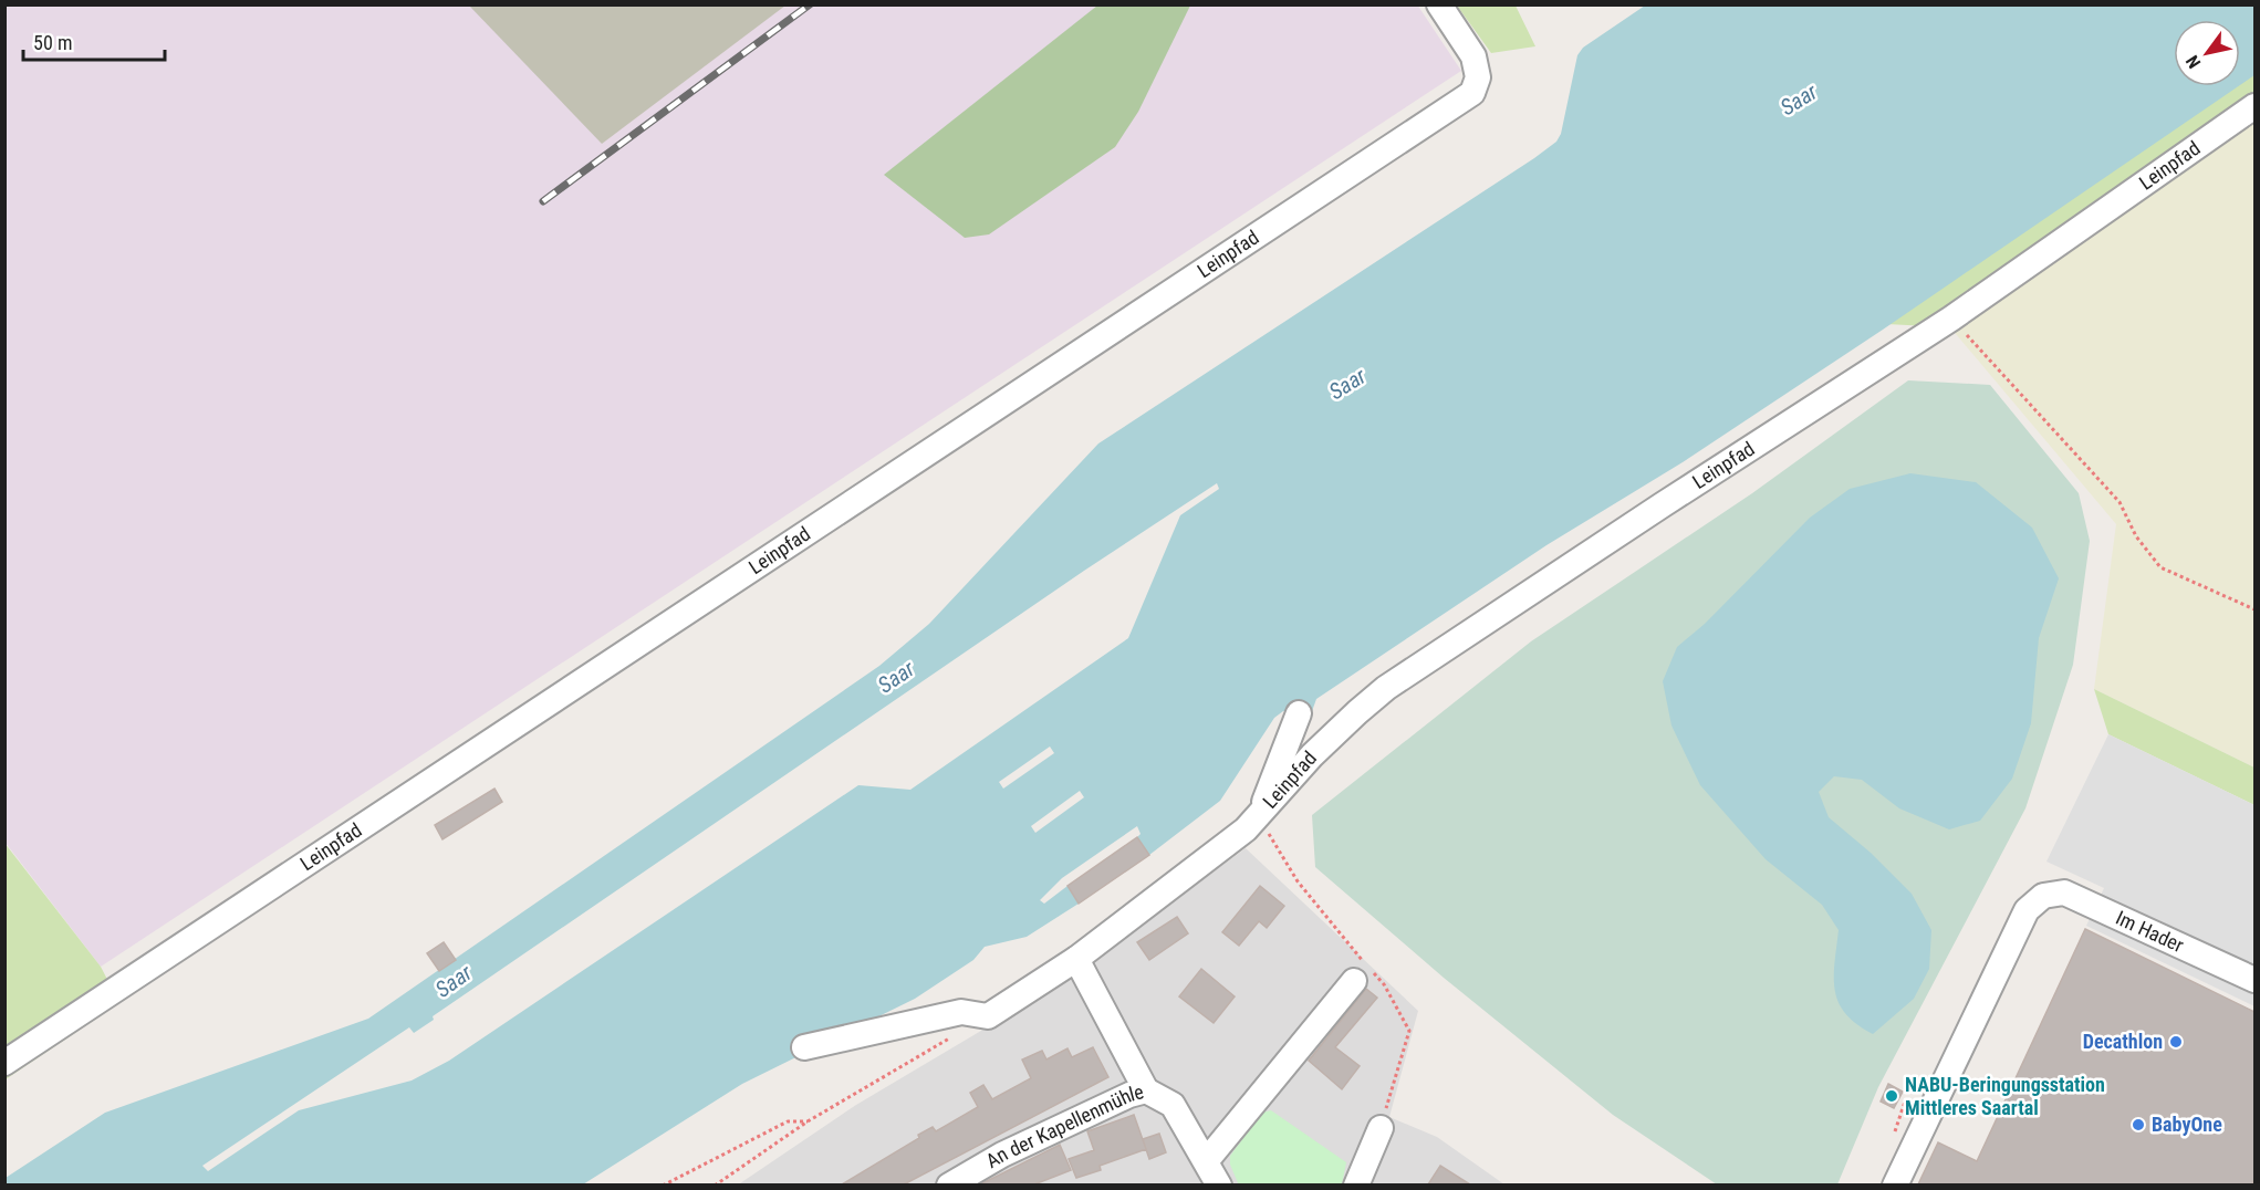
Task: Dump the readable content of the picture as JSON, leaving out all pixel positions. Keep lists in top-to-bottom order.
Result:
{
  "streets": {
    "street": ["Leinpfad", "Im Hader", "An der Kapellenmühle"]
  },
  "water": ["Saar"],
  "places": ["Decathlon", "NABU-Beringungsstation Mittleres Saartal", "BabyOne"],
  "scale_bar": "50 m",
  "north": "bottom left"
}
